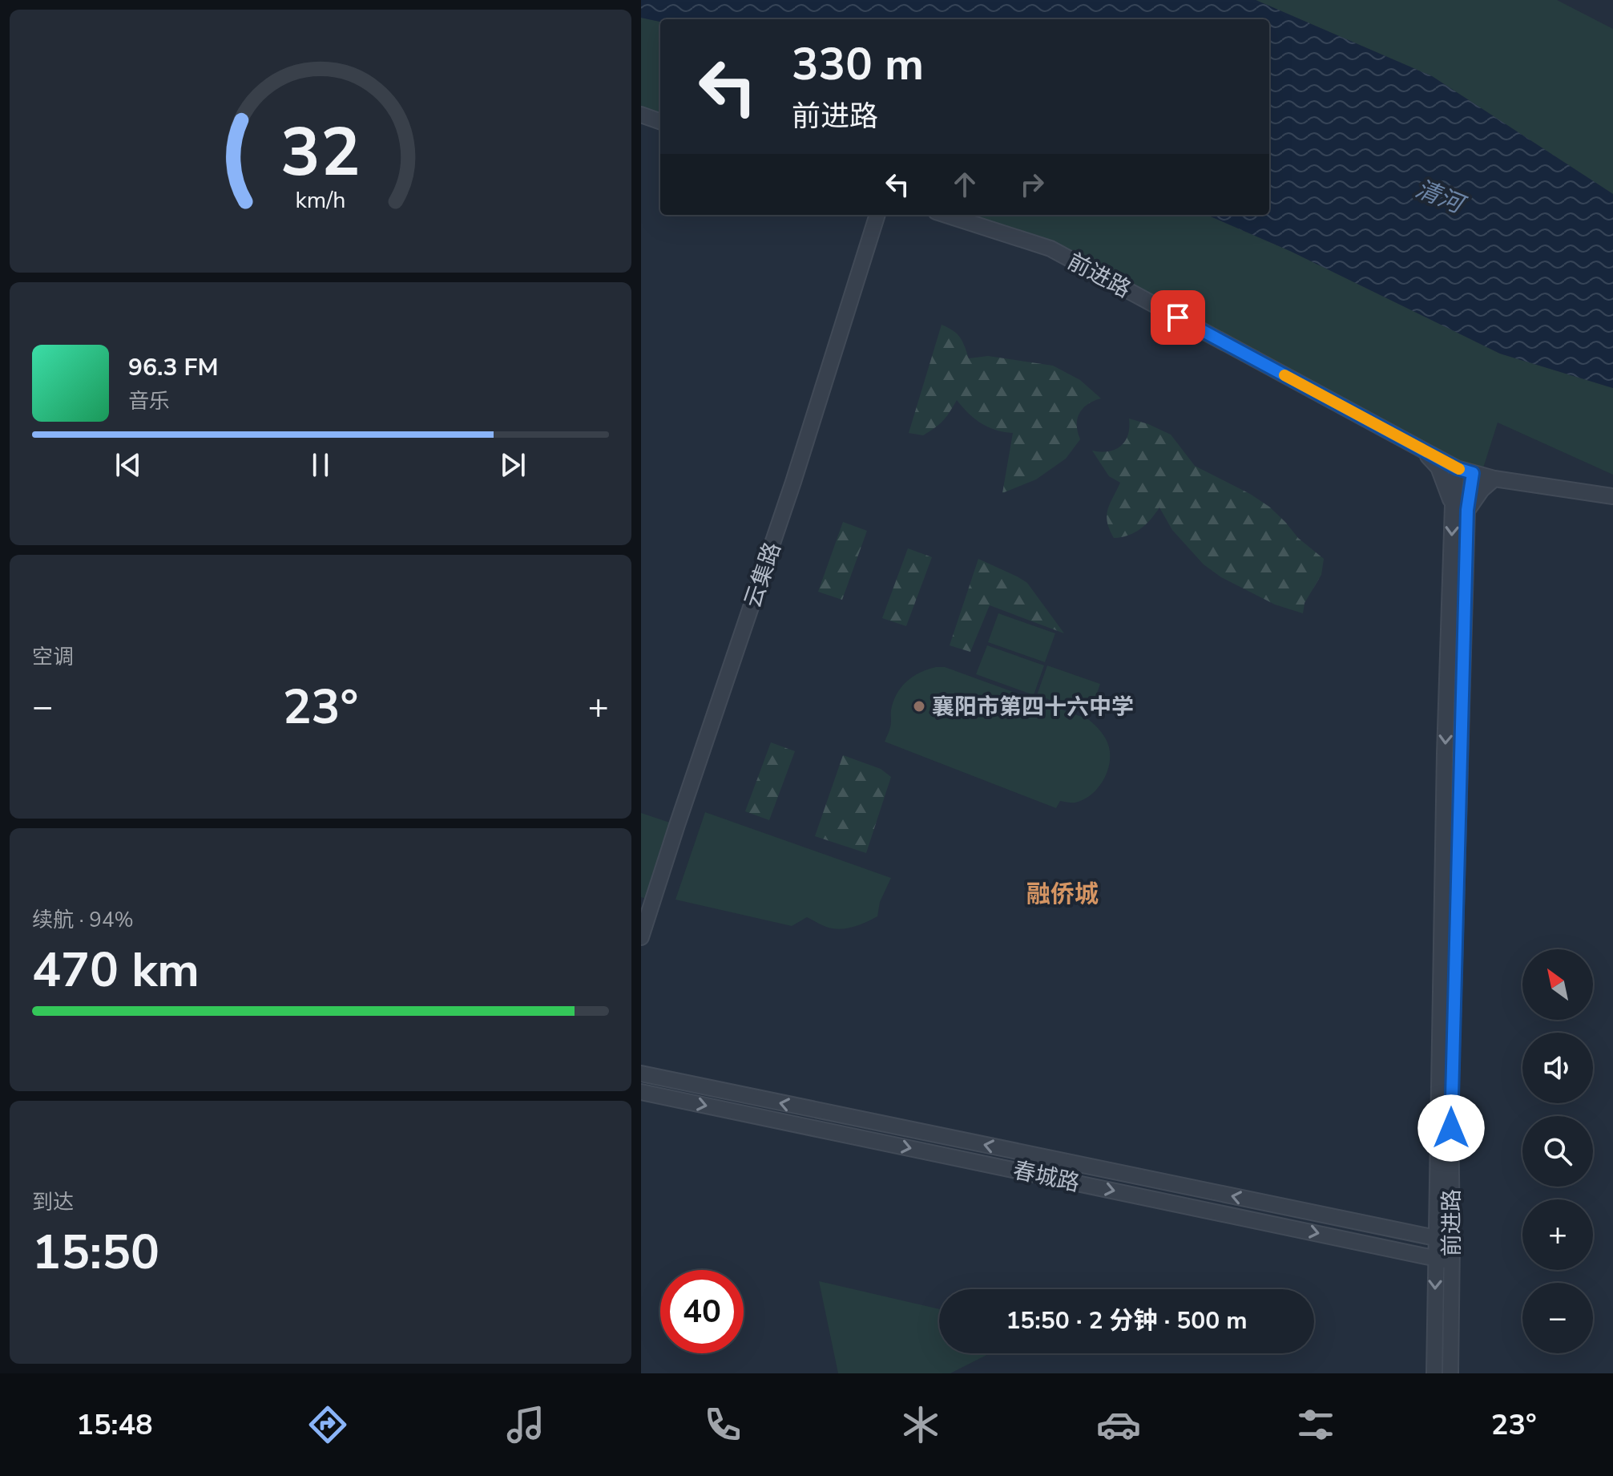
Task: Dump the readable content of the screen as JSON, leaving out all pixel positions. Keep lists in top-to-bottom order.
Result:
{
  "streets": {
    "street": ["前进路", "云集路", "春城路"]
  },
  "crossings": [
    ["前进路", "春城路"]
  ],
  "districts": ["融侨城"],
  "water": ["清河"],
  "places": ["襄阳市第四十六中学"],
  "north": "top left",
  "page": {
    "turn": ["330 m", "前进路"],
    "song": ["96.3 FM", "音乐"],
    "tile": [
      "空调",
      ["续航 · 94%", "470 km"],
      ["到达", "15:50"]
    ],
    "heat": ["−", "23°", "+"],
    "map_buttons": ["+", "−"],
    "limit": "40",
    "trip": "15:50 · 2 分钟 · 500 m",
    "tabs": ["15:48", "23°"],
    "gauge": ["32", "km/h"]
  }
}
